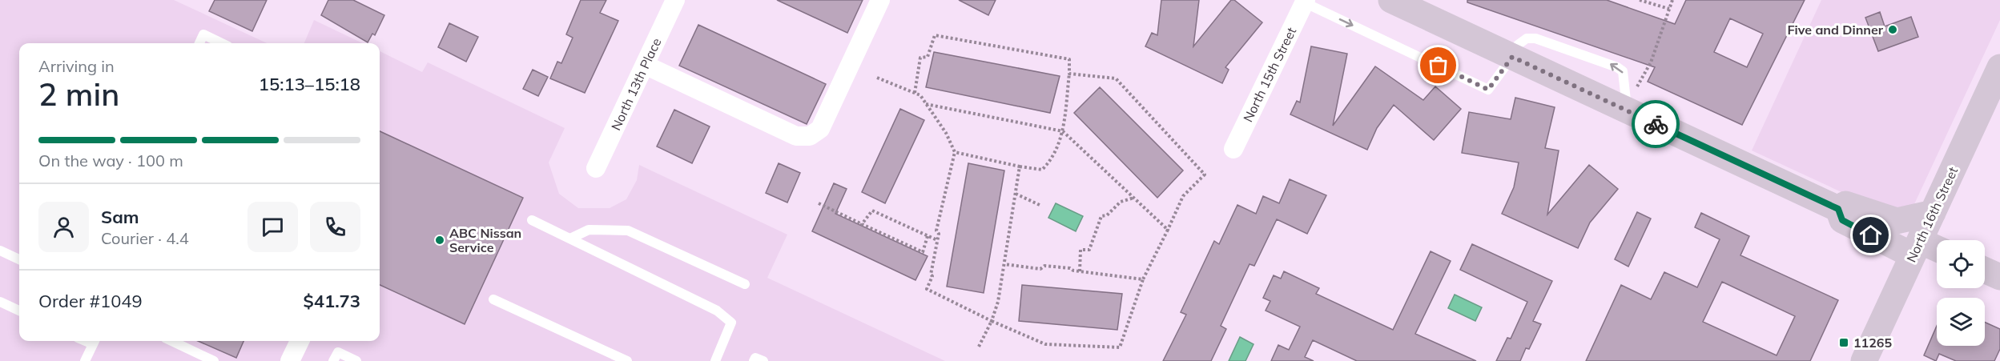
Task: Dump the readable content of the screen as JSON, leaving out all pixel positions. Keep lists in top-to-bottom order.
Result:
{
  "streets": {
    "street": ["North 15th Street", "North 13th Place", "North 16th Street"]
  },
  "places": {
    "other": ["Five and Dinner", "ABC Nissan Service"],
    "transit": ["11265"]
  },
  "page": {
    "heading": ["2 min", "Arriving in", "15:13–15:18"],
    "panel": [
      "Sam",
      "Courier · 4.4",
      "Order #1049",
      "$41.73"
    ],
    "bar": "On the way · 100 m"
  }
}
